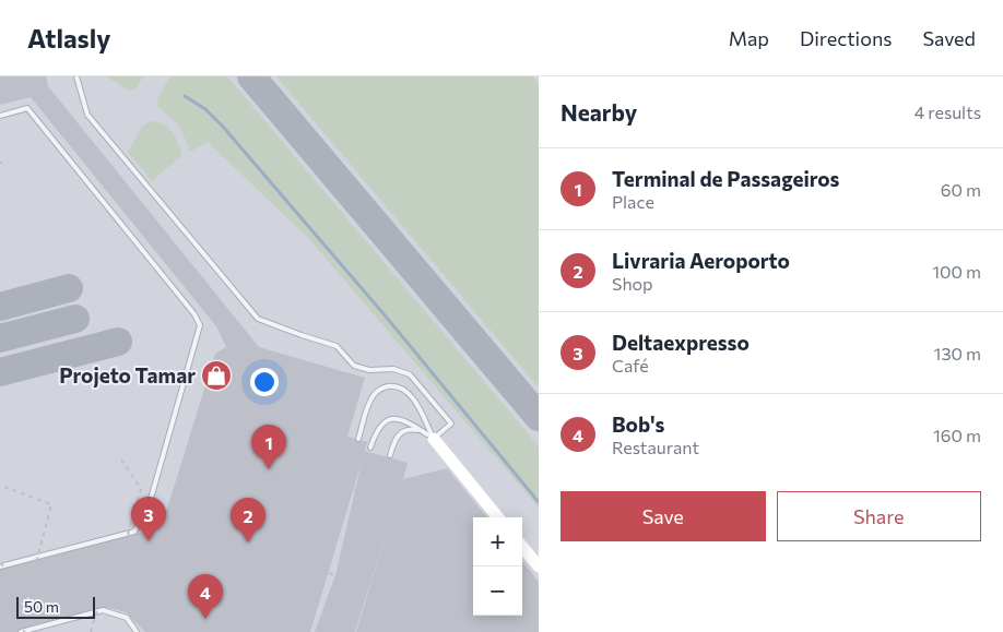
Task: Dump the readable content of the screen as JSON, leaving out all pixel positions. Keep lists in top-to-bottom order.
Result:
{
  "places": {
    "shop": ["Projeto Tamar"]
  },
  "scale_bar": "50 m",
  "page": {
    "header": "Atlasly",
    "nav": ["Map", "Directions", "Saved"],
    "heading": ["Nearby", "4 results"],
    "list": [
      {
        "mark": "1",
        "name": "Terminal de Passageiros",
        "note": "Place",
        "value": "60 m"
      },
      {
        "mark": "2",
        "name": "Livraria Aeroporto",
        "note": "Shop",
        "value": "100 m"
      },
      {
        "mark": "3",
        "name": "Deltaexpresso",
        "note": "Café",
        "value": "130 m"
      },
      {
        "mark": "4",
        "name": "Bob's",
        "note": "Restaurant",
        "value": "160 m"
      }
    ],
    "pins": [
      "1",
      "3",
      "2",
      "4"
    ],
    "buttons": ["Save", "Share"],
    "map_buttons": ["+", "−"],
    "scale": "50 m"
  }
}
